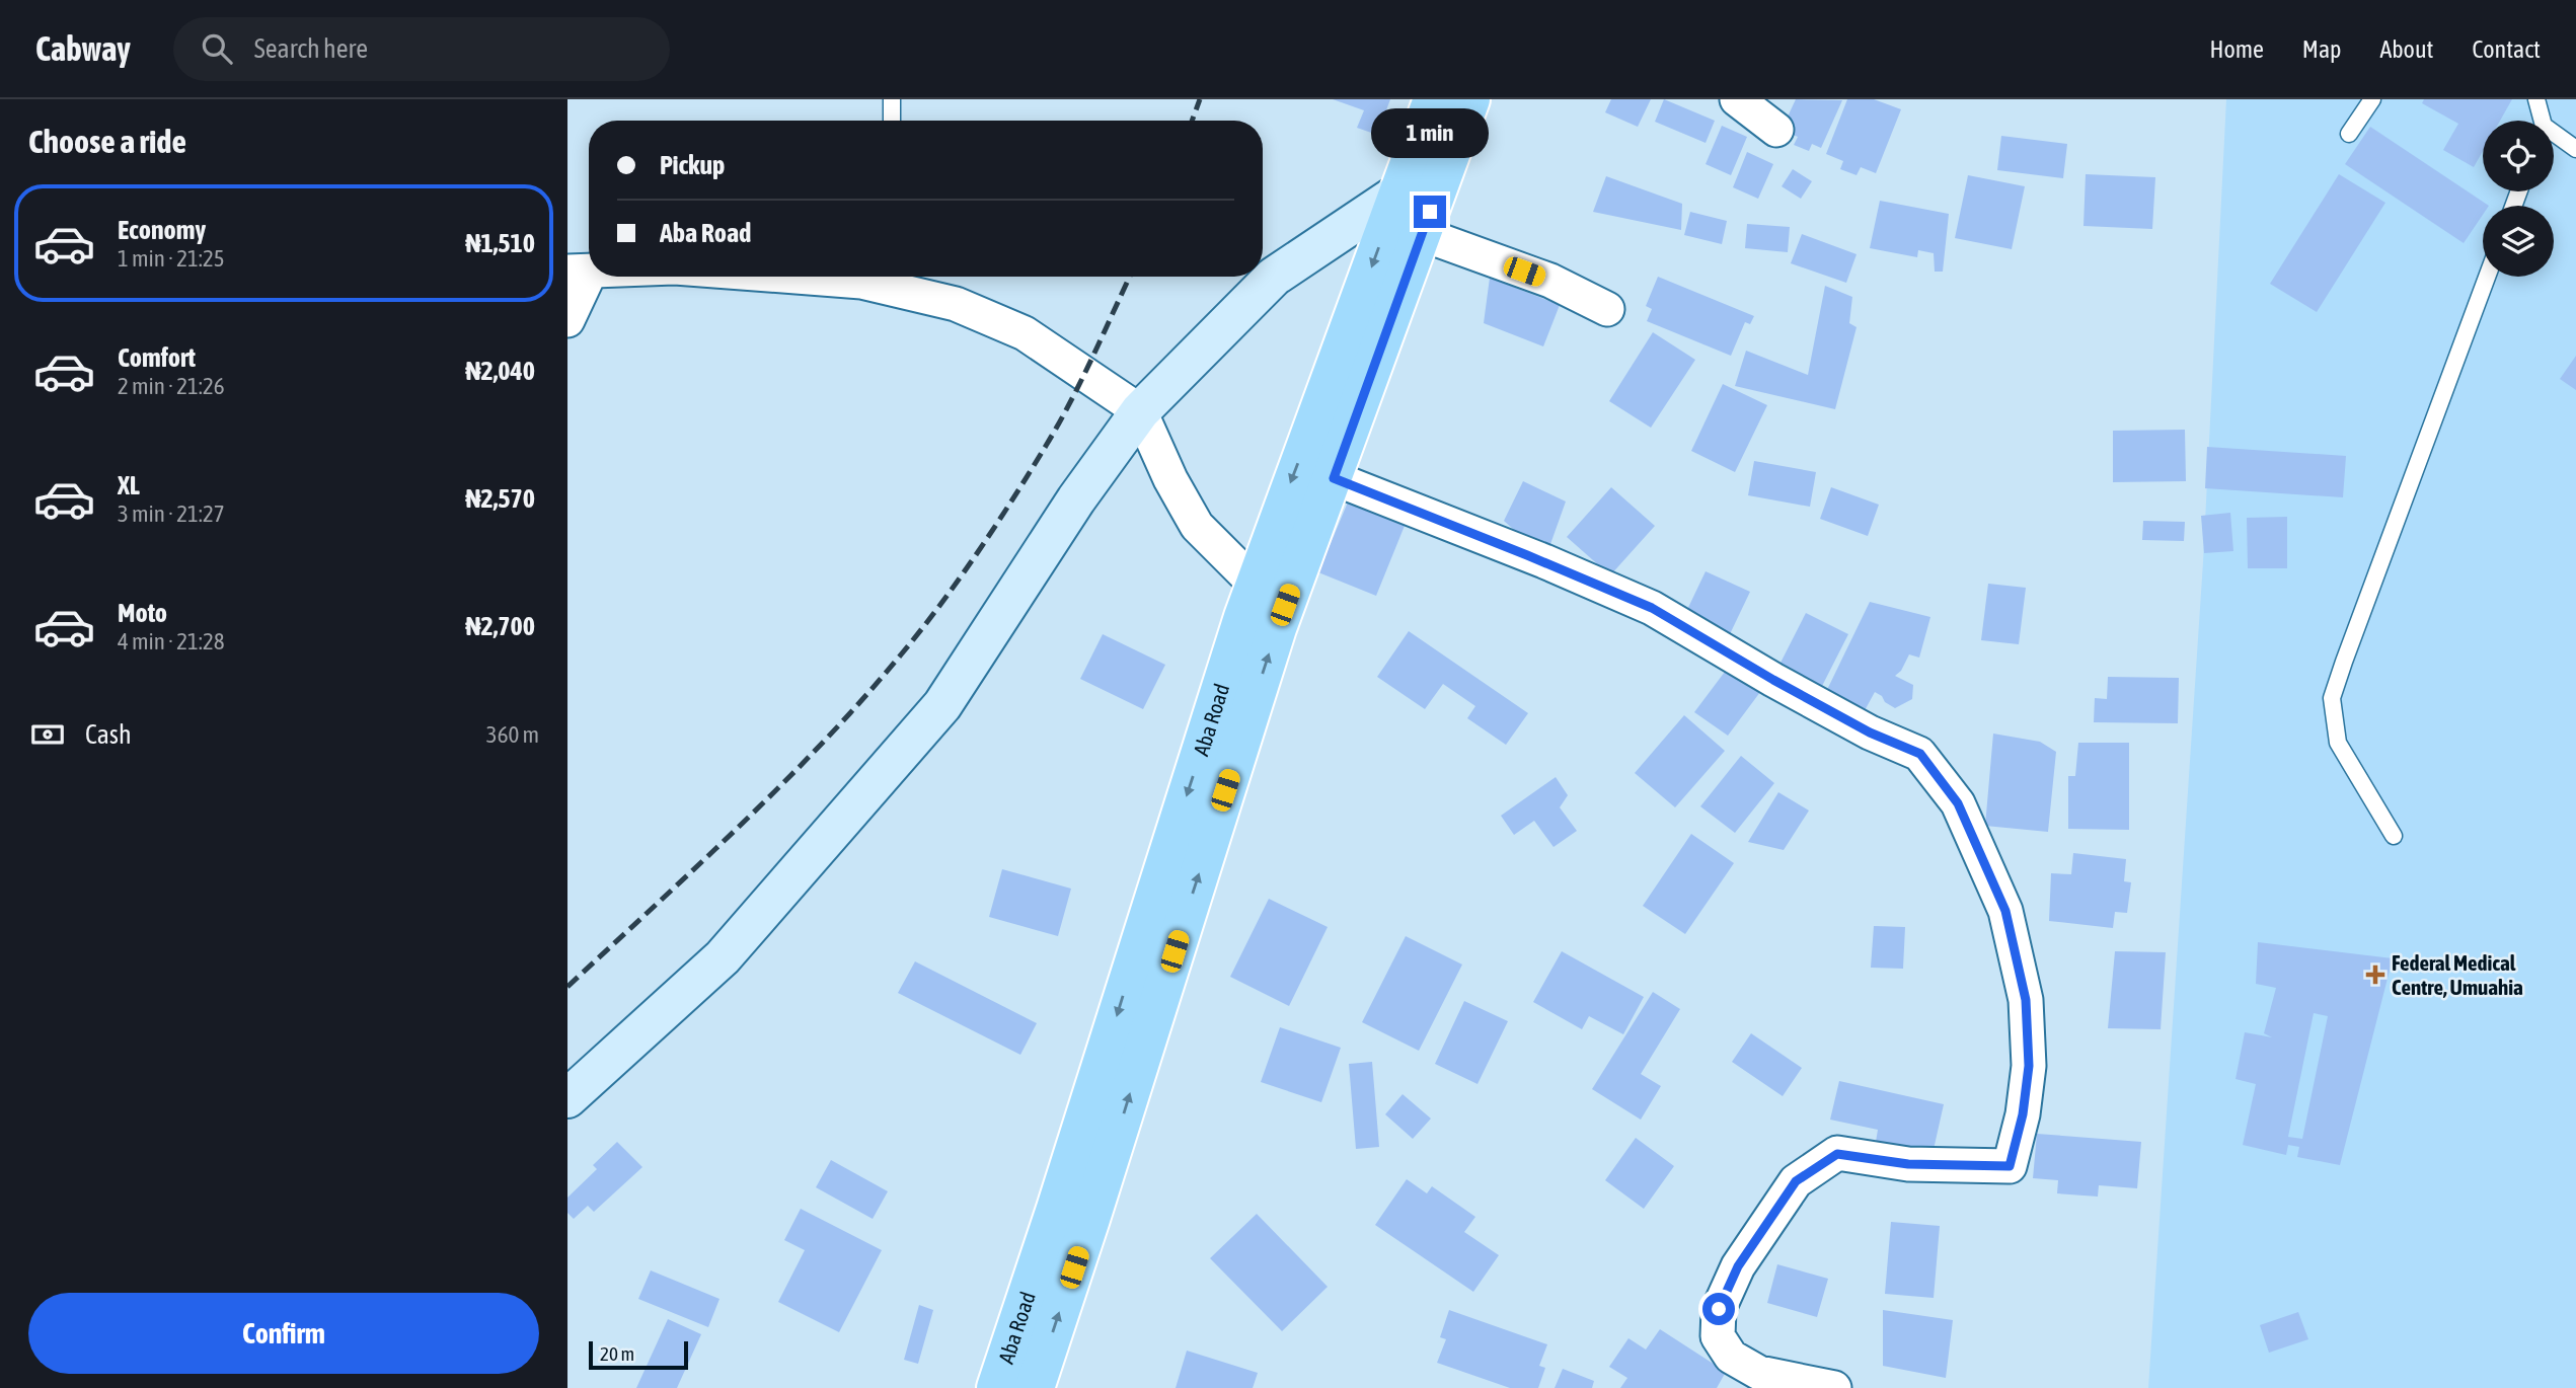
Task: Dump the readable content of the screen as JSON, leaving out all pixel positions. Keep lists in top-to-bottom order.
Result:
{
  "streets": {
    "main road": ["Aba Road"]
  },
  "places": {
    "health": ["Federal Medical Centre, Umuahia"]
  },
  "scale_bar": "20 m",
  "page": {
    "header": "Cabway",
    "search": "Search here",
    "nav": [
      "Home",
      "Map",
      "About",
      "Contact"
    ],
    "heading": "Choose a ride",
    "bubble": "1 min",
    "banner": ["Pickup", "Aba Road"],
    "list": [
      {
        "name": "Economy",
        "note": "1 min · 21:25",
        "value": "₦1,510"
      },
      {
        "name": "Comfort",
        "note": "2 min · 21:26",
        "value": "₦2,040"
      },
      {
        "name": "XL",
        "note": "3 min · 21:27",
        "value": "₦2,570"
      },
      {
        "name": "Moto",
        "note": "4 min · 21:28",
        "value": "₦2,700"
      }
    ],
    "pay": ["Cash", "360 m"],
    "buttons": "Confirm",
    "scale": "20 m"
  }
}
